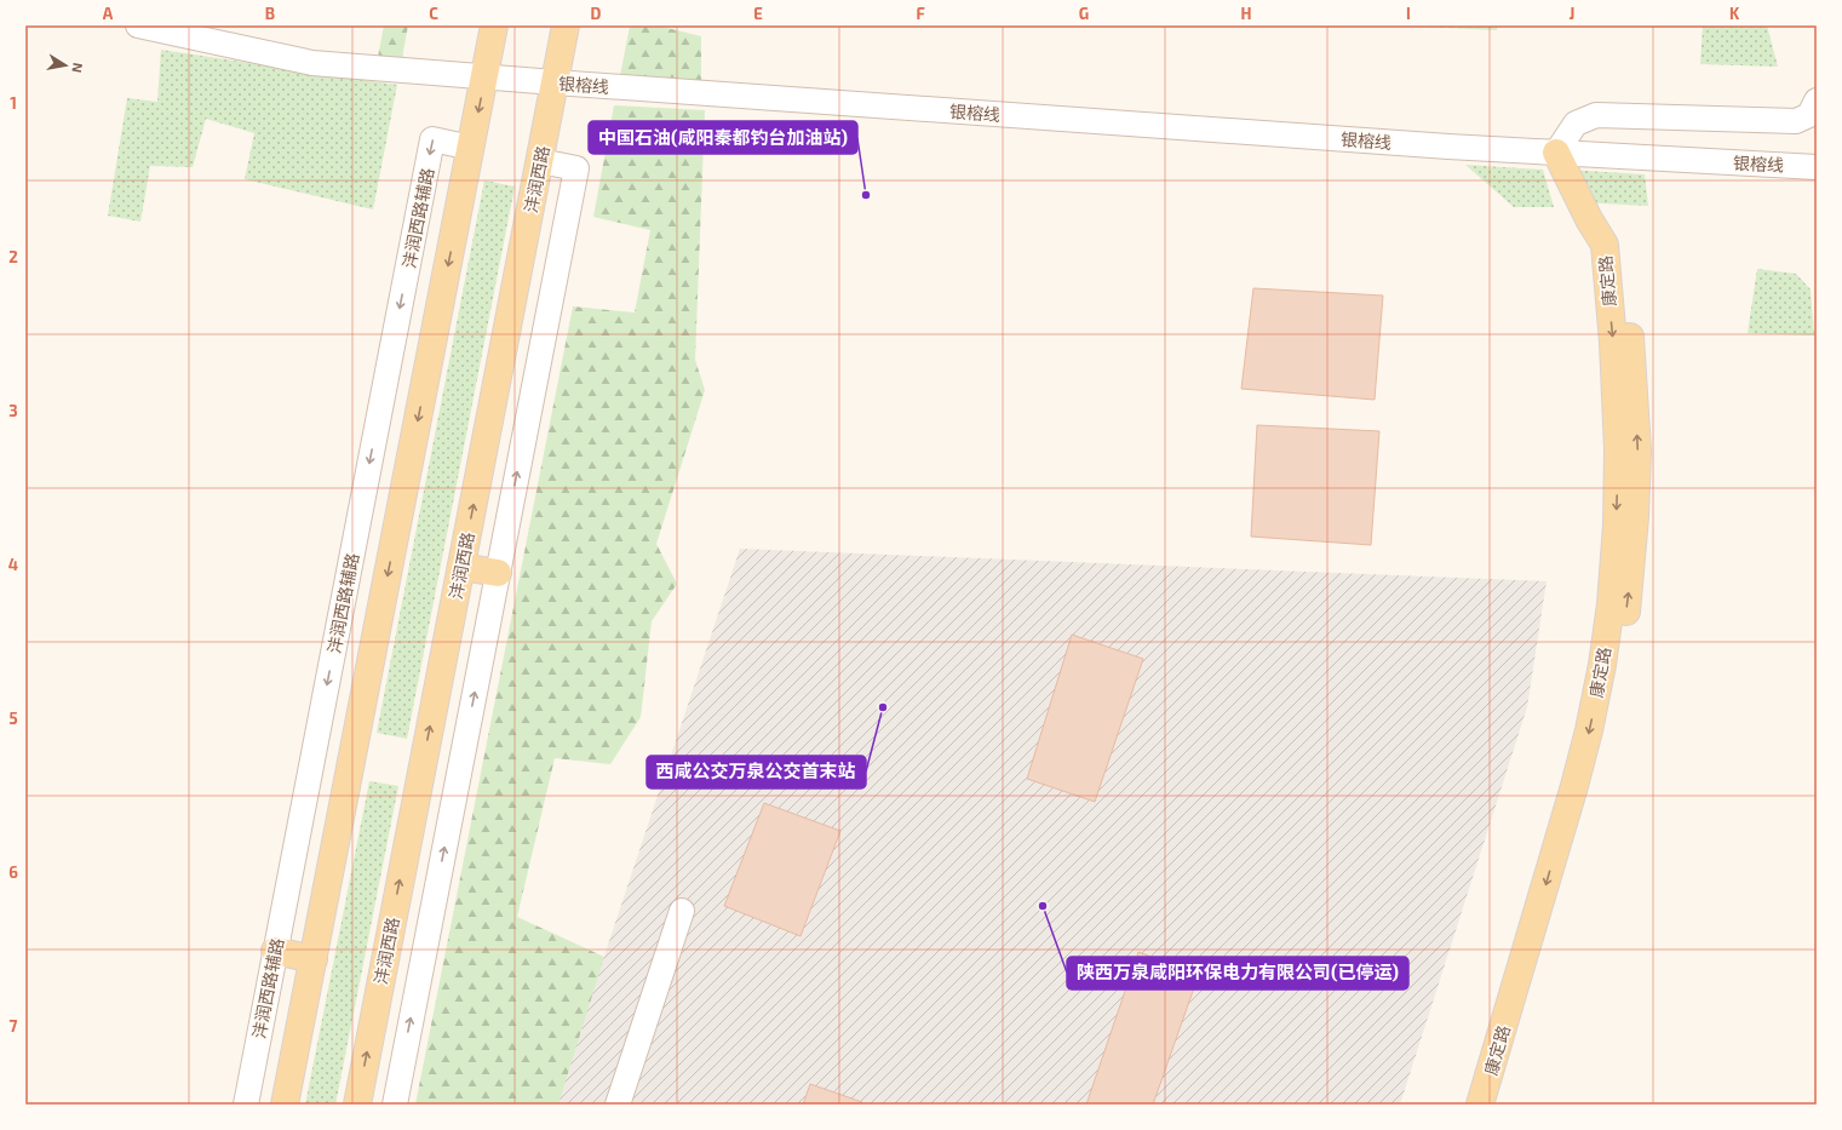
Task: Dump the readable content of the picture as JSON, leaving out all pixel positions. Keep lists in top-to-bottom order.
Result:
{
  "streets": {
    "main road": ["沣润西路", "康定路"],
    "street": ["银榕线", "沣润西路辅路"]
  },
  "crossings": [
    ["银榕线", "沣润西路"]
  ],
  "places": ["中国石油(咸阳秦都钓台加油站)", "西咸公交万泉公交首末站", "陕西万泉咸阳环保电力有限公司(已停运)"],
  "north": "right",
  "grid": {
    "columns": [
      "A",
      "B",
      "C",
      "D",
      "E",
      "F",
      "G",
      "H",
      "I",
      "J",
      "K"
    ],
    "rows": [
      "1",
      "2",
      "3",
      "4",
      "5",
      "6",
      "7"
    ]
  }
}
